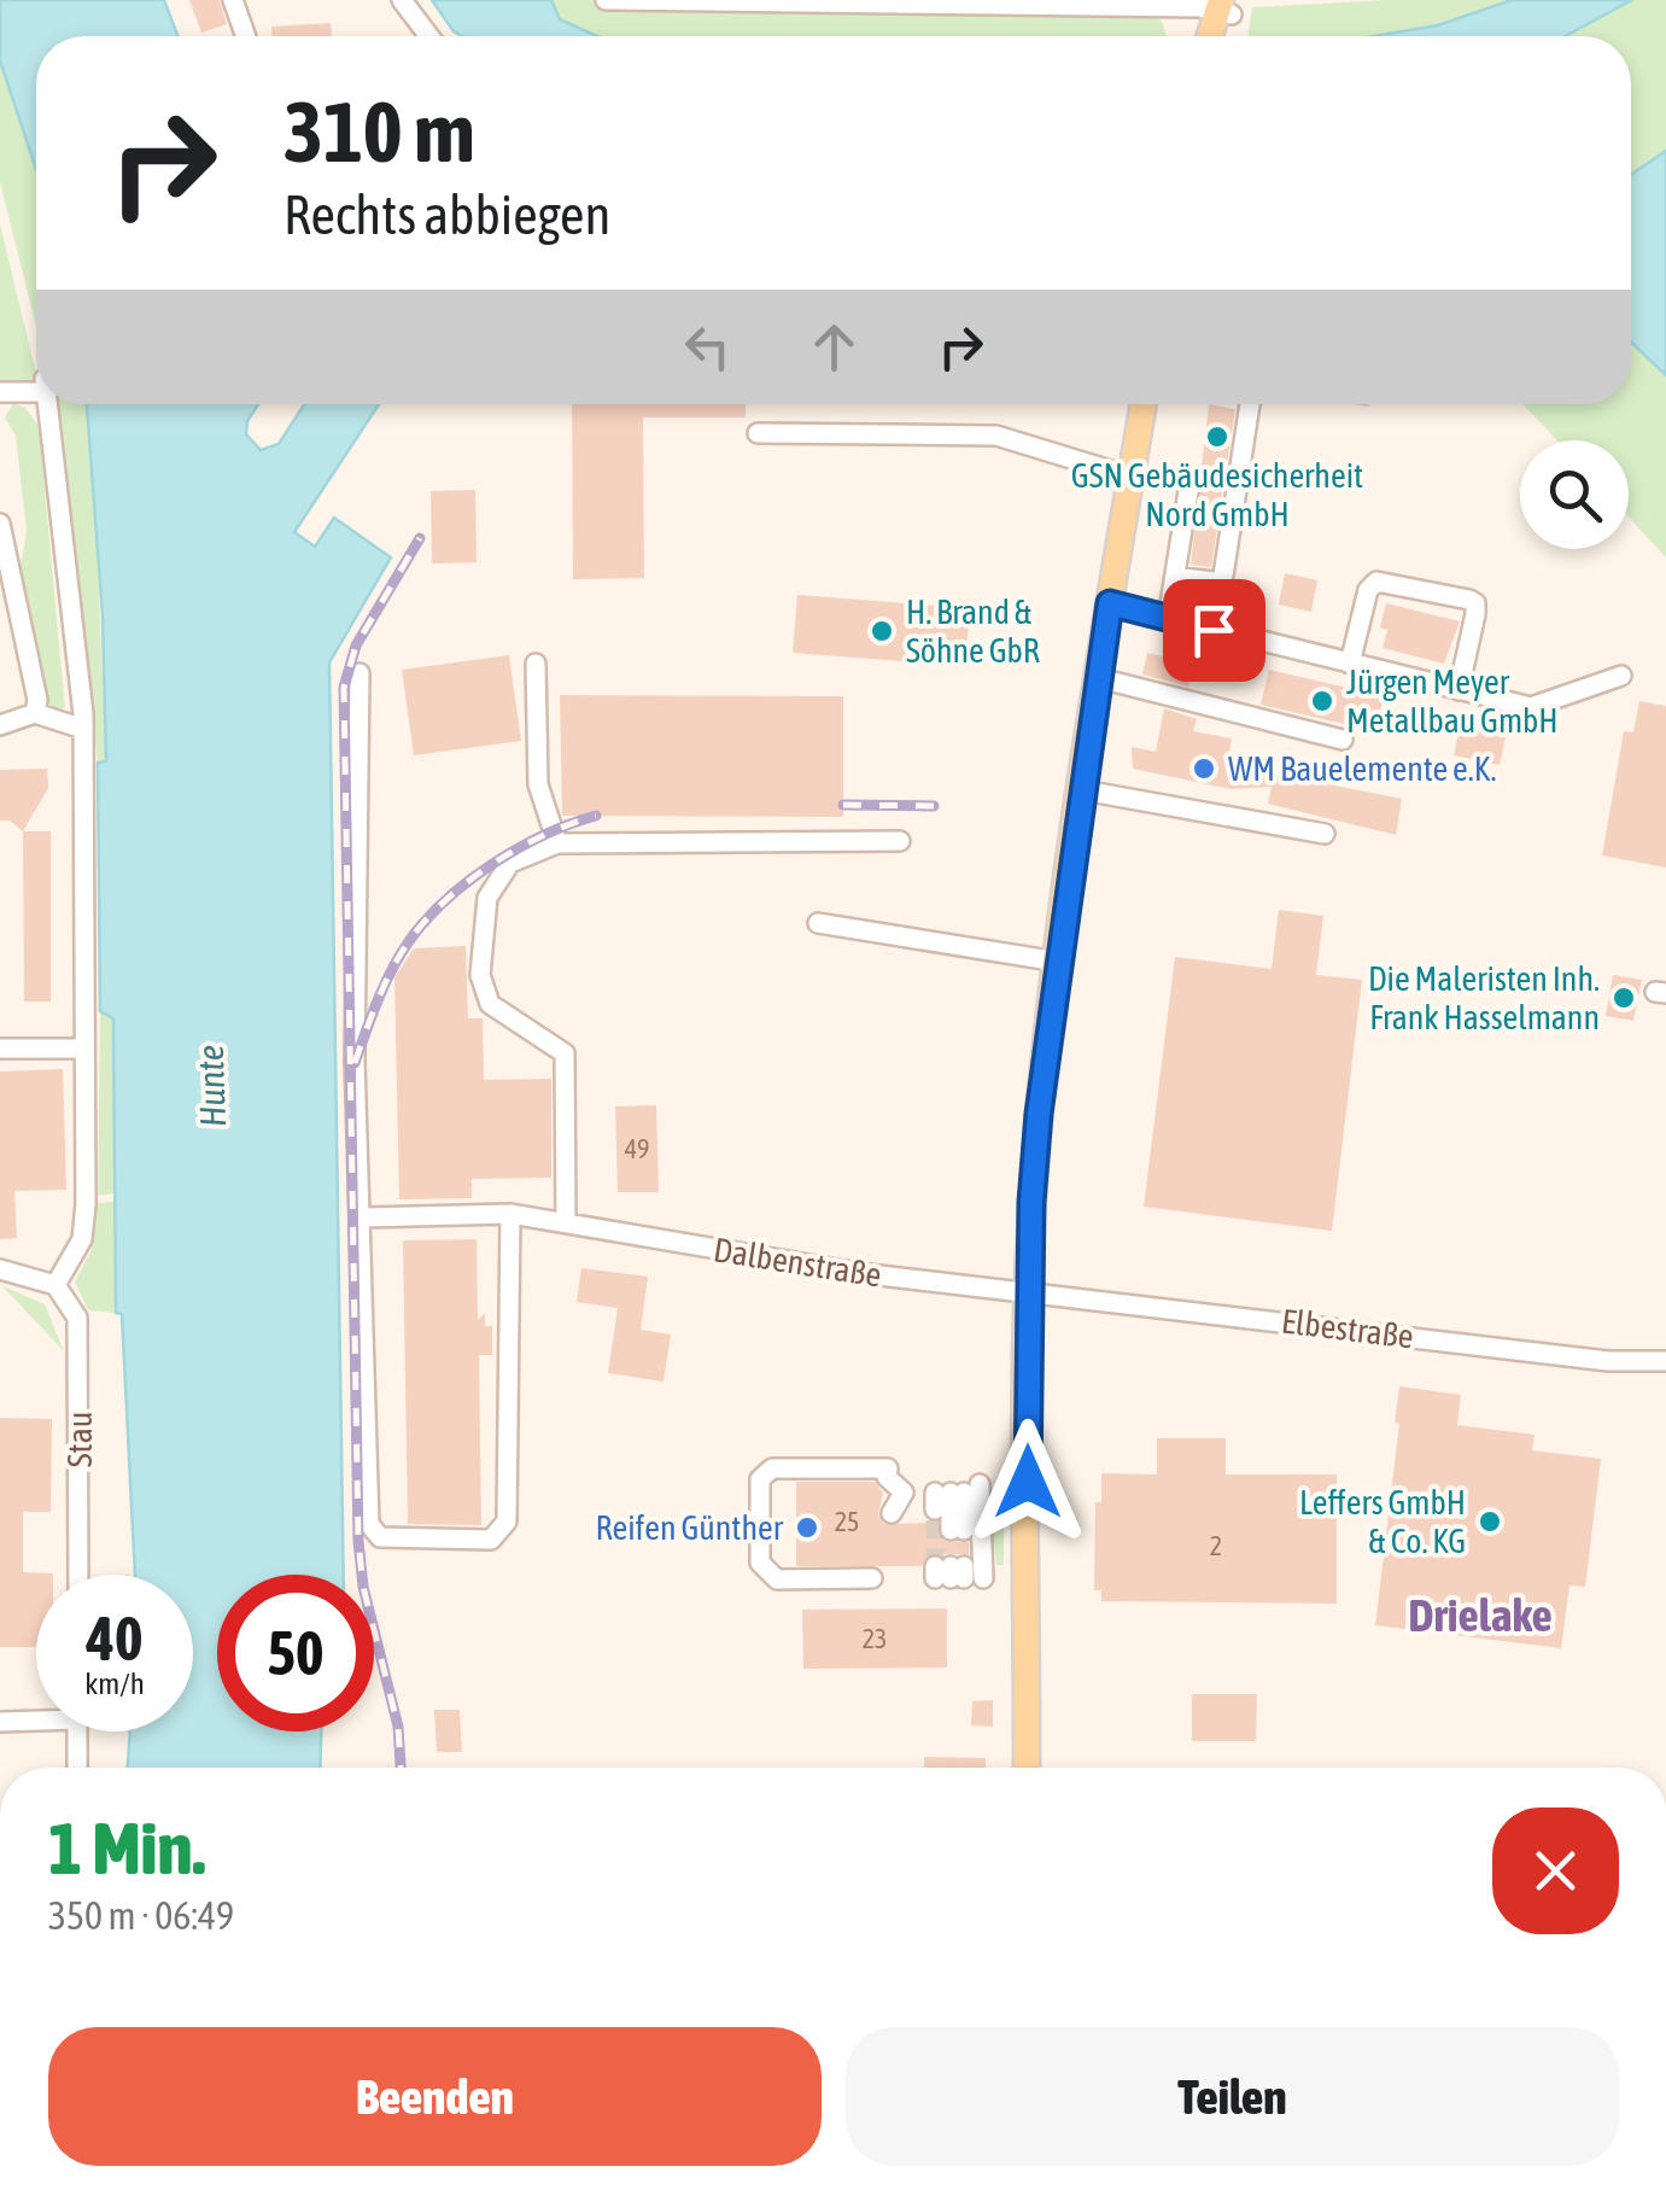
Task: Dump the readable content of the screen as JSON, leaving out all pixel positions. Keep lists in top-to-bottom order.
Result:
{
  "streets": {
    "street": ["Dalbenstraße", "Elbestraße", "Stau"]
  },
  "crossings": [
    ["Dalbenstraße", "Elbestraße"]
  ],
  "districts": ["Drielake"],
  "water": ["Hunte"],
  "places": [
    "GSN Gebäudesicherheit Nord GmbH",
    "H. Brand & Söhne GbR",
    "Jürgen Meyer Metallbau GmbH",
    "WM Bauelemente e.K.",
    "Die Maleristen Inh. Frank Hasselmann",
    "Leffers GmbH & Co. KG",
    "Reifen Günther"
  ],
  "house_numbers": [
    "49",
    "25",
    "2",
    "23"
  ],
  "page": {
    "turn": ["310 m", "Rechts abbiegen"],
    "speed": "40 km/h",
    "limit": "50",
    "heading": ["1 Min.", "350 m · 06:49"],
    "buttons": ["Beenden", "Teilen"]
  }
}
